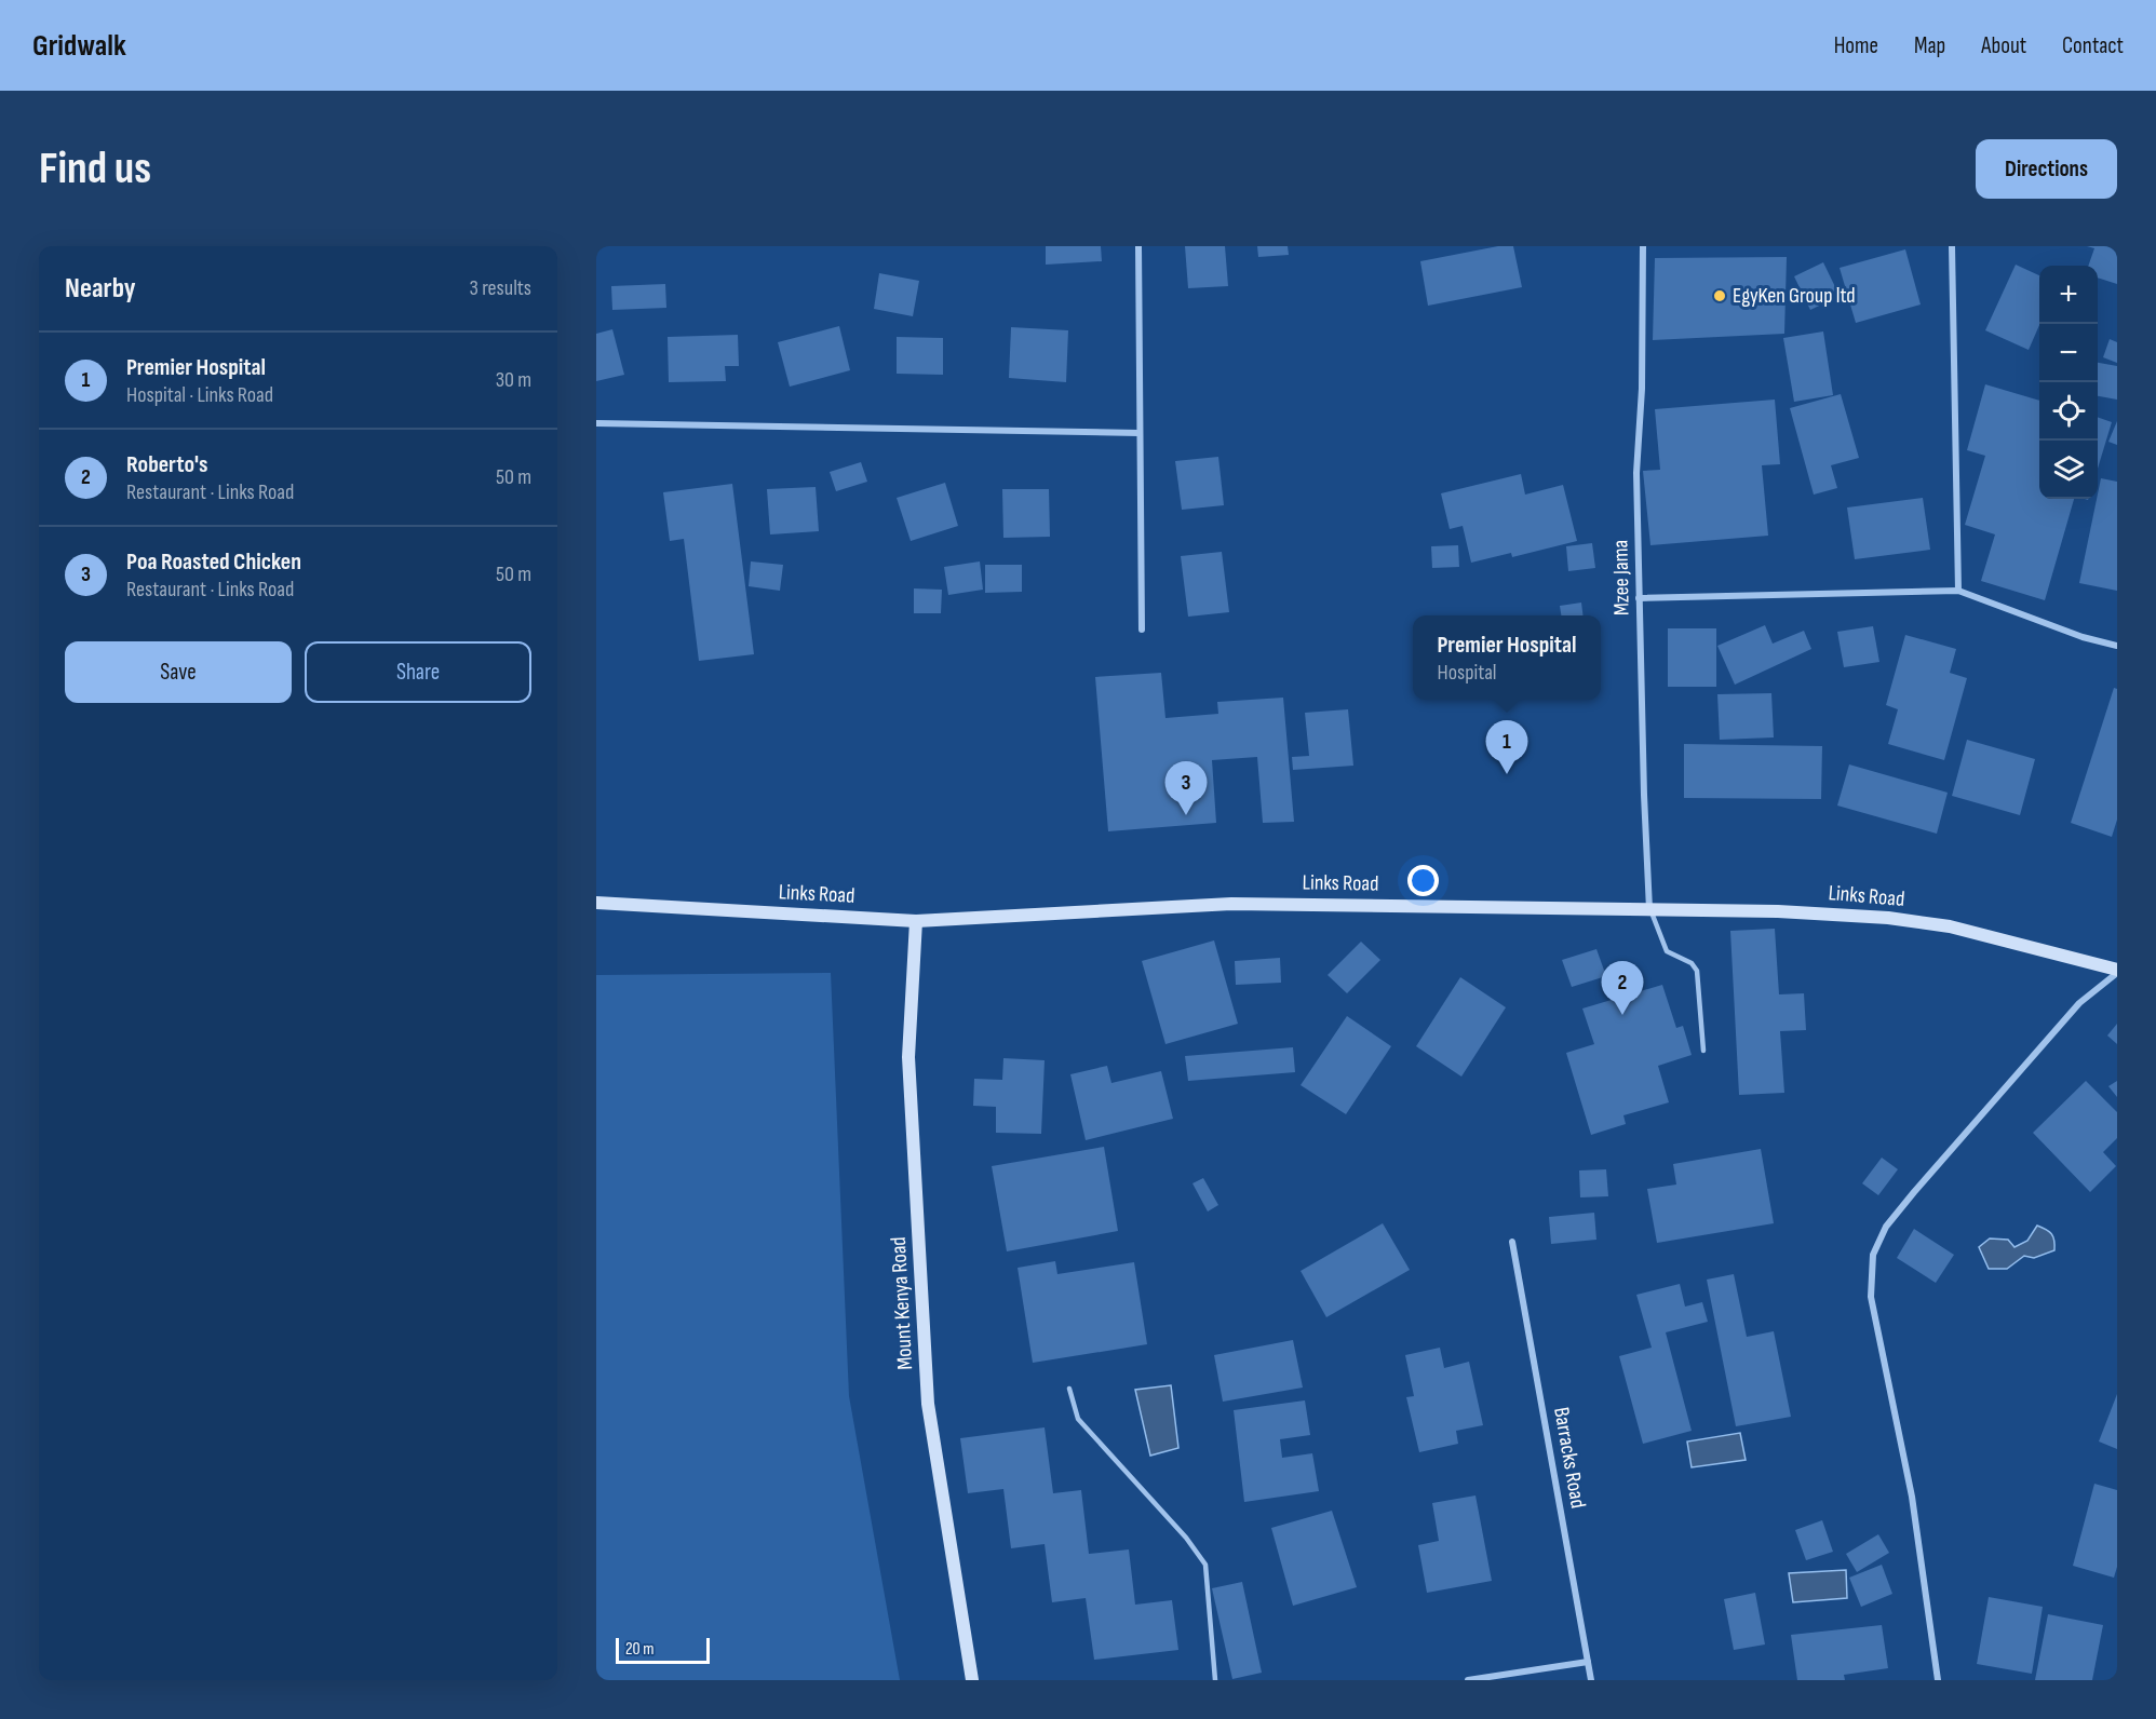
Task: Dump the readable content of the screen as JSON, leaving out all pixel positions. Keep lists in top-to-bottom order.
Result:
{
  "streets": {
    "main road": ["Links Road", "Mount Kenya Road"],
    "street": ["Mzee Jama", "Barracks Road"]
  },
  "crossings": [
    ["Mzee Jama", "Links Road"],
    ["Links Road", "Mount Kenya Road"]
  ],
  "places": ["EgyKen Group ltd"],
  "scale_bar": "20 m",
  "page": {
    "header": "Gridwalk",
    "nav": [
      "Home",
      "Map",
      "About",
      "Contact"
    ],
    "buttons": [
      "Directions",
      ["Save", "Share"]
    ],
    "title": "Find us",
    "heading": ["Nearby", "3 results"],
    "map_buttons": ["+", "−"],
    "list": [
      {
        "mark": "1",
        "name": "Premier Hospital",
        "note": "Hospital · Links Road",
        "value": "30 m"
      },
      {
        "mark": "2",
        "name": "Roberto's",
        "note": "Restaurant · Links Road",
        "value": "50 m"
      },
      {
        "mark": "3",
        "name": "Poa Roasted Chicken",
        "note": "Restaurant · Links Road",
        "value": "50 m"
      }
    ],
    "popup": ["Premier Hospital", "Hospital"],
    "pins": ["1", "3", "2"],
    "scale": "20 m"
  }
}
